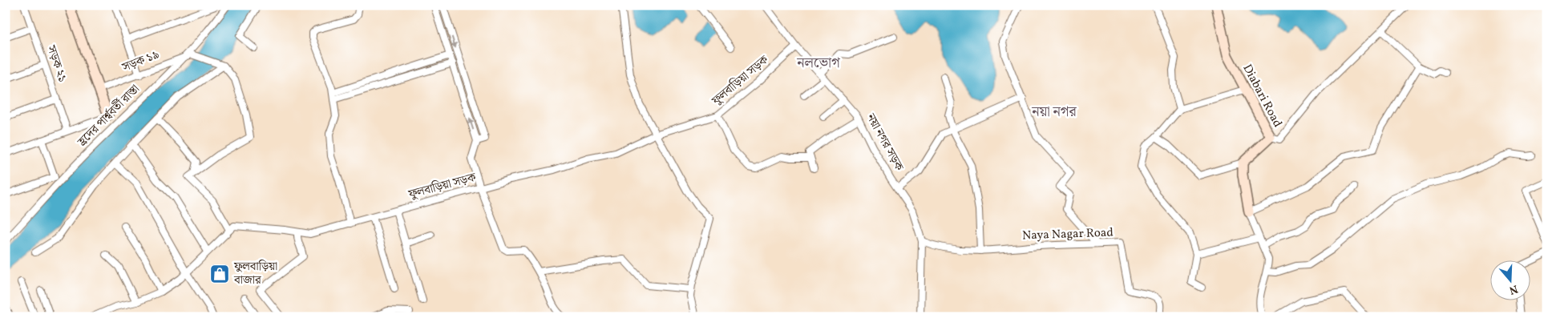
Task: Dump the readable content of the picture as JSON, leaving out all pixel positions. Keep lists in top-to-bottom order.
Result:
{
  "streets": {
    "street": [
      "সড়ক ১৯",
      "সড়ক ২১",
      "ফুলবাড়িয়া সড়ক",
      "Diabari Road",
      "হ্রদের পার্শ্ববর্তী রাস্তা",
      "নয়া নগর সড়ক",
      "Naya Nagar Road"
    ]
  },
  "crossings": [
    ["সড়ক ১৯", "হ্রদের পার্শ্ববর্তী রাস্তা"],
    ["ফুলবাড়িয়া সড়ক", "নয়া নগর সড়ক"],
    ["নয়া নগর সড়ক", "Naya Nagar Road"]
  ],
  "districts": ["নলভোগ", "নয়া নগর"],
  "places": {
    "shop": ["ফুলবাড়িয়া বাজার"]
  },
  "north": "bottom"
}
